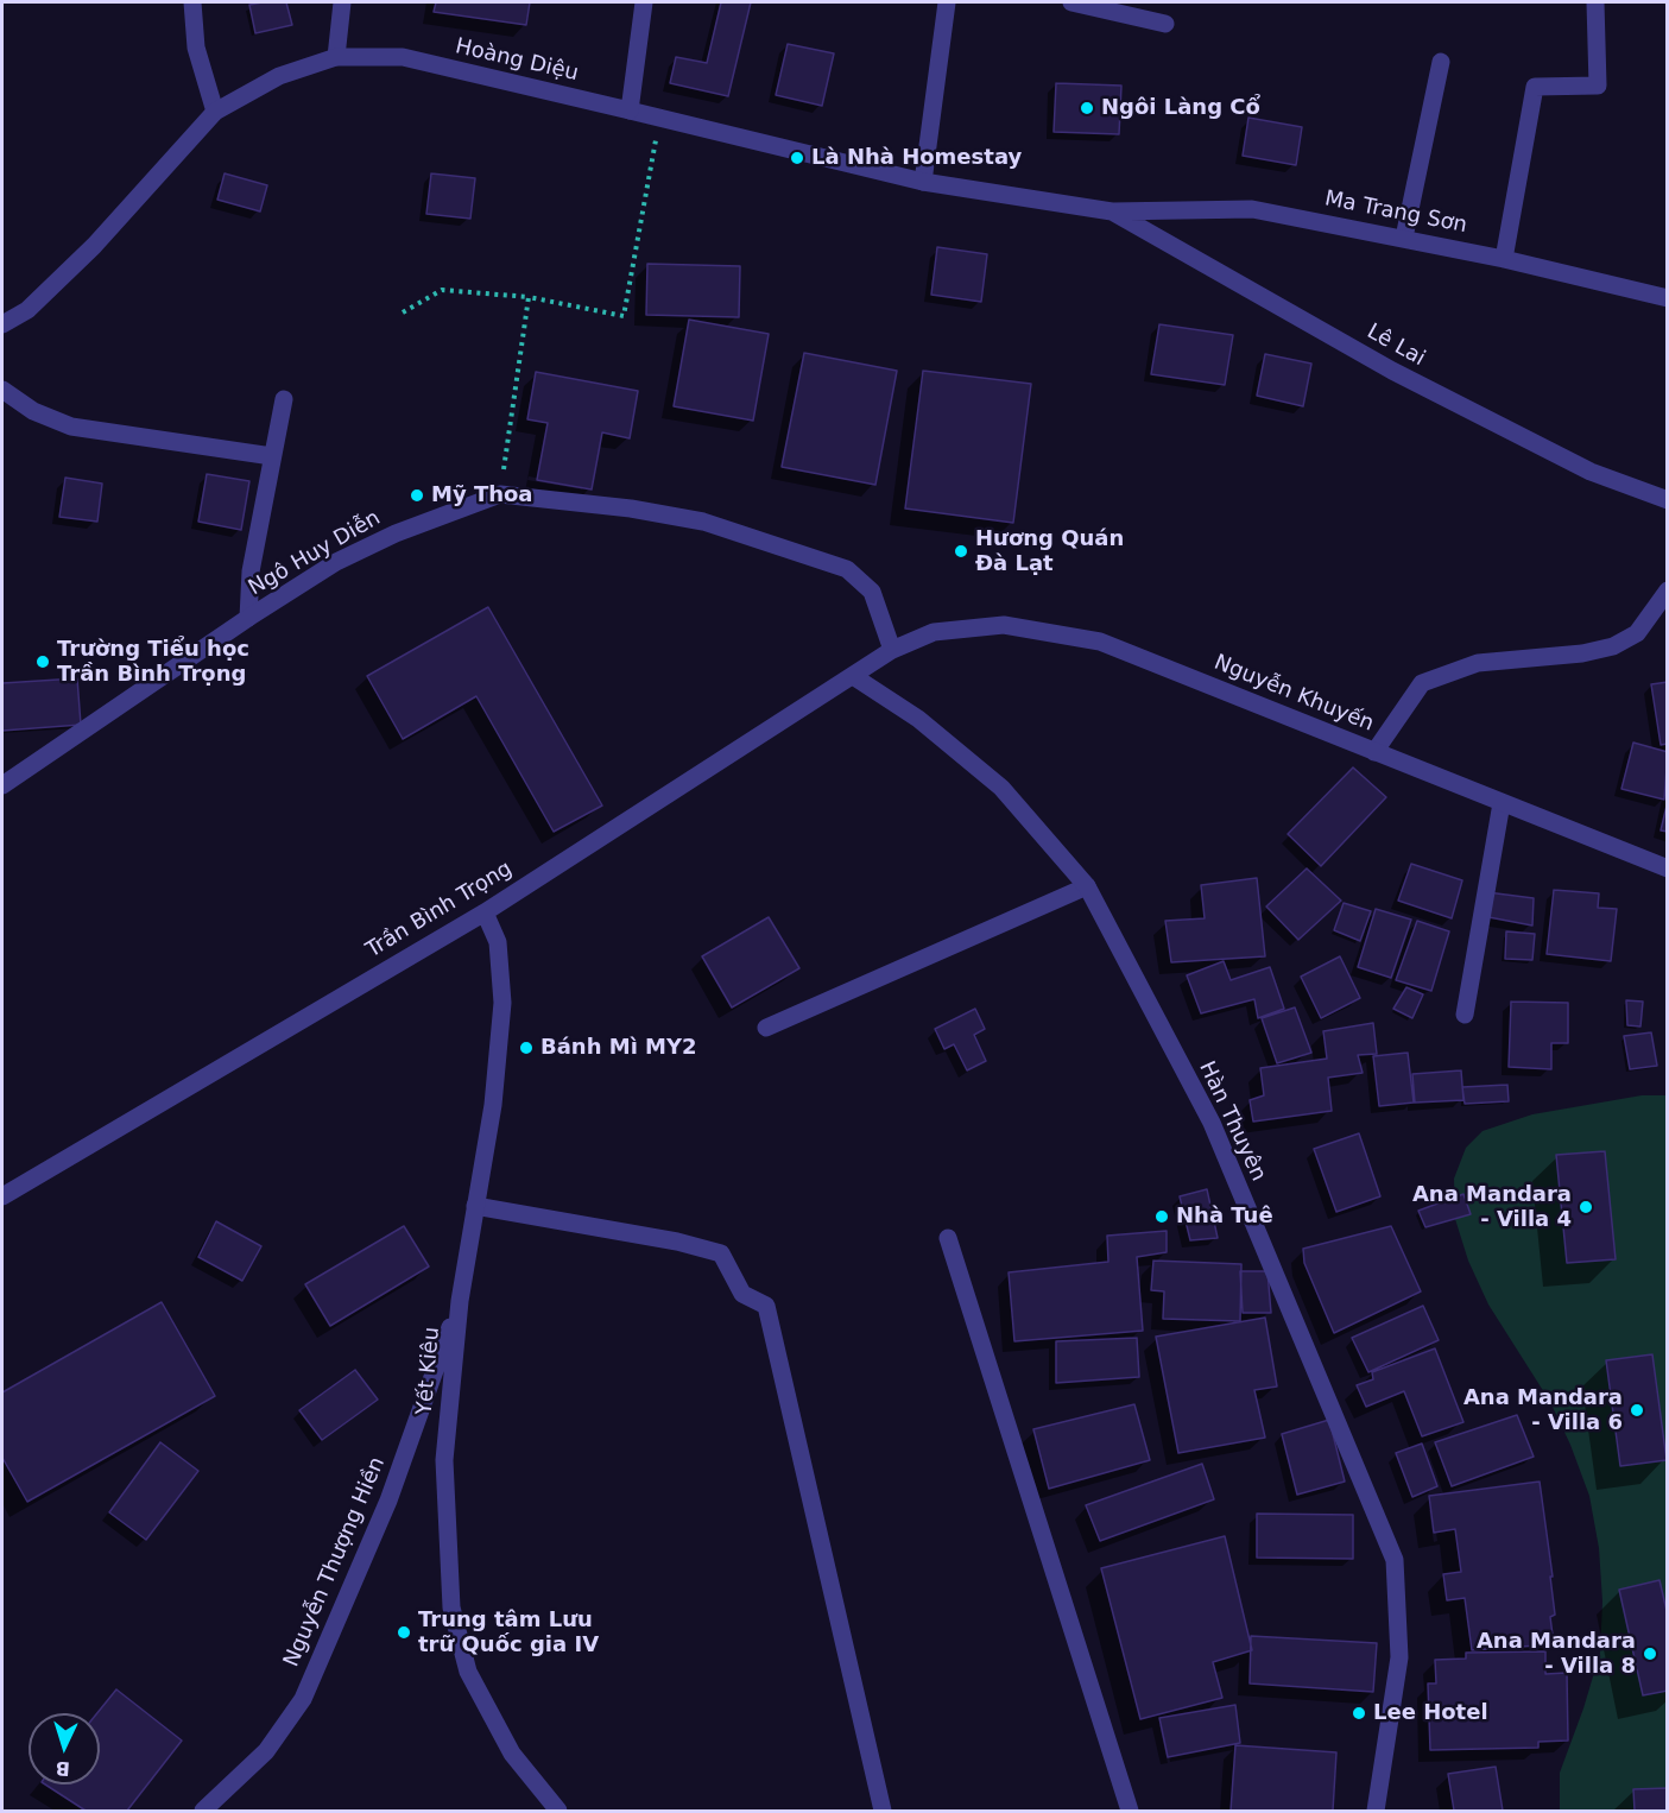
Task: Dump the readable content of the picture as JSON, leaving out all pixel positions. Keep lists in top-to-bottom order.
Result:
{
  "streets": {
    "street": [
      "Hoàng Diệu",
      "Ma Trang Sơn",
      "Lê Lai",
      "Ngô Huy Diễn",
      "Nguyễn Khuyến",
      "Trần Bình Trọng",
      "Hàn Thuyên",
      "Yết Kiêu",
      "Nguyễn Thượng Hiền"
    ]
  },
  "crossings": [
    ["Hoàng Diệu", "Ma Trang Sơn"],
    ["Hoàng Diệu", "Lê Lai"],
    ["Ma Trang Sơn", "Lê Lai"],
    ["Ngô Huy Diễn", "Nguyễn Khuyến"],
    ["Ngô Huy Diễn", "Trần Bình Trọng"],
    ["Nguyễn Khuyến", "Trần Bình Trọng"],
    ["Trần Bình Trọng", "Hàn Thuyên"],
    ["Trần Bình Trọng", "Yết Kiêu"],
    ["Yết Kiêu", "Nguyễn Thượng Hiền"]
  ],
  "places": [
    "Ngôi Làng Cổ",
    "Là Nhà Homestay",
    "Mỹ Thoa",
    "Hương Quán Đà Lạt",
    "Trường Tiểu học Trần Bình Trọng",
    "Bánh Mì MY2",
    "Ana Mandara - Villa 4",
    "Nhà Tuê",
    "Ana Mandara - Villa 6",
    "Trung tâm Lưu trữ Quốc gia IV",
    "Ana Mandara - Villa 8",
    "Lee Hotel"
  ],
  "north": "bottom"
}
